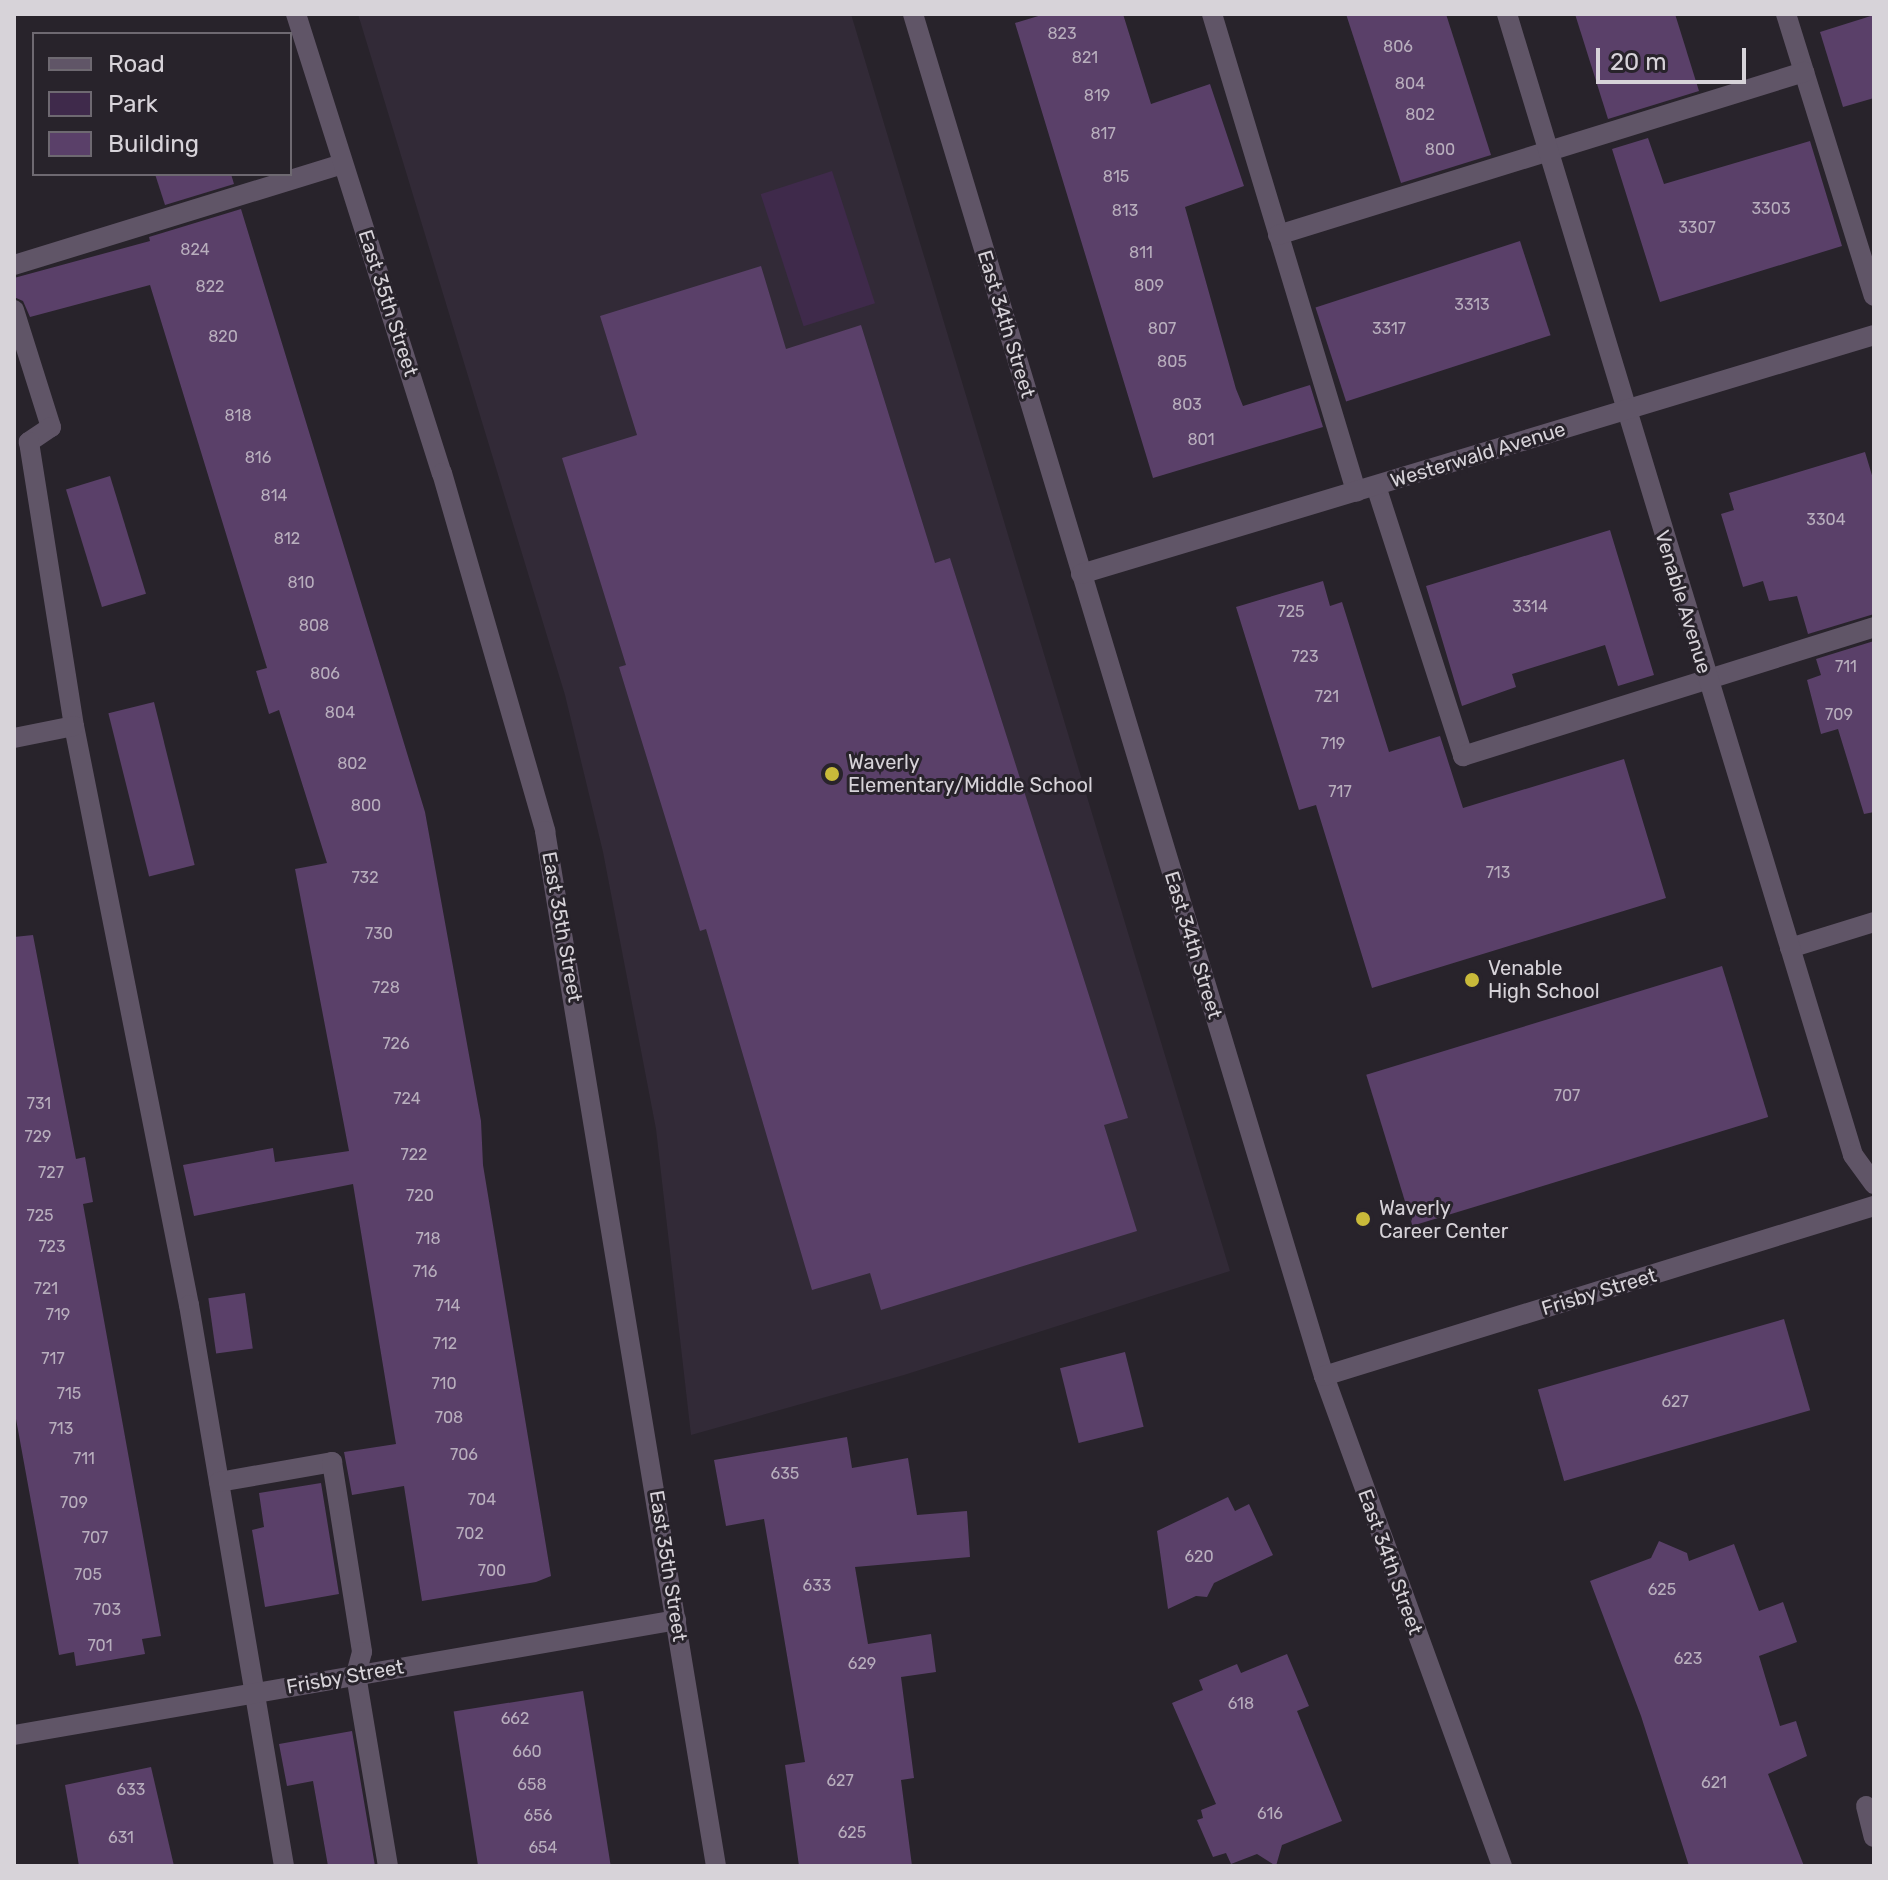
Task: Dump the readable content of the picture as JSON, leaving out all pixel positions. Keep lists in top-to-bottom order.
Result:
{
  "streets": {
    "street": [
      "East 35th Street",
      "East 34th Street",
      "Westerwald Avenue",
      "Venable Avenue",
      "Frisby Street"
    ]
  },
  "crossings": [
    ["East 35th Street", "Frisby Street"],
    ["East 34th Street", "Westerwald Avenue"],
    ["East 34th Street", "Frisby Street"],
    ["Westerwald Avenue", "Venable Avenue"]
  ],
  "places": ["Waverly Elementary/Middle School", "Venable High School", "Waverly Career Center"],
  "house_numbers": [
    "823",
    "806",
    "821",
    "804",
    "819",
    "802",
    "817",
    "800",
    "815",
    "3303",
    "813",
    "3307",
    "824",
    "811",
    "809",
    "822",
    "3313",
    "807",
    "3317",
    "820",
    "805",
    "803",
    "818",
    "801",
    "816",
    "814",
    "3304",
    "812",
    "810",
    "3314",
    "725",
    "808",
    "723",
    "711",
    "806",
    "721",
    "804",
    "709",
    "719",
    "802",
    "717",
    "800",
    "713",
    "732",
    "730",
    "728",
    "726",
    "707",
    "724",
    "731",
    "729",
    "722",
    "727",
    "720",
    "725",
    "718",
    "723",
    "716",
    "721",
    "714",
    "719",
    "712",
    "717",
    "710",
    "715",
    "627",
    "708",
    "713",
    "706",
    "711",
    "635",
    "704",
    "709",
    "702",
    "707",
    "620",
    "700",
    "705",
    "633",
    "625",
    "703",
    "701",
    "623",
    "629",
    "618",
    "662",
    "660",
    "627",
    "621",
    "658",
    "633",
    "616",
    "656",
    "625",
    "631",
    "654"
  ],
  "legend": ["Road", "Park", "Building"],
  "scale_bar": "20 m"
}
